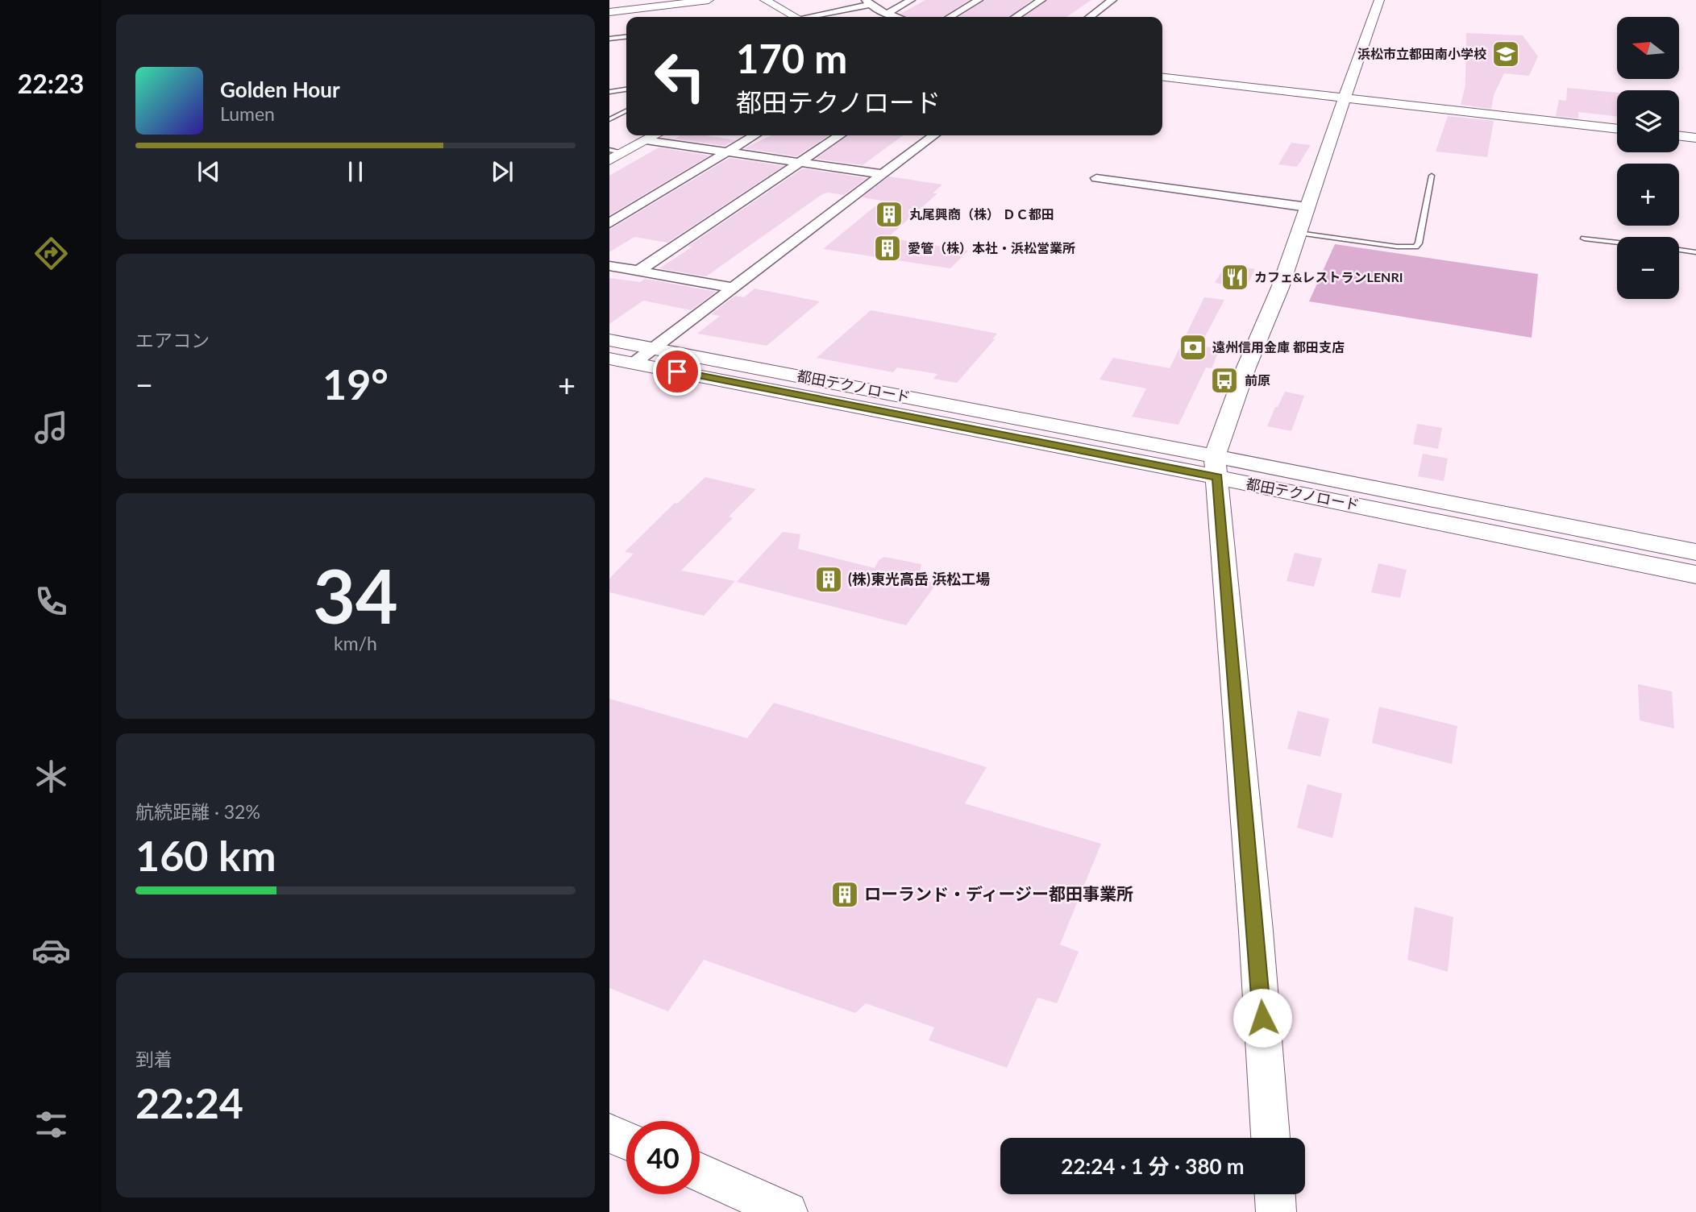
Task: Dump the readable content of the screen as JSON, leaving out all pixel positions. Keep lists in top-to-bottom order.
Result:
{
  "streets": {
    "street": ["都田テクノロード"]
  },
  "places": {
    "school or university": ["浜松市立都田南小学校"],
    "building": [
      "丸尾興商（株） ＤＣ都田",
      "愛管（株）本社・浜松営業所",
      "(株)東光高岳 浜松工場",
      "ローランド・ディージー都田事業所"
    ],
    "restaurant": ["カフェ&レストランLENRI"],
    "bank": ["遠州信用金庫 都田支店"],
    "bus stop": ["前原"]
  },
  "north": "left",
  "page": {
    "tabs": "22:23",
    "map_buttons": ["+", "−"],
    "turn": ["170 m", "都田テクノロード"],
    "song": ["Golden Hour", "Lumen"],
    "tile": [
      "エアコン",
      ["34", "km/h"],
      ["航続距離 · 32%", "160 km"],
      ["到着", "22:24"]
    ],
    "heat": ["−", "19°", "+"],
    "limit": "40",
    "trip": "22:24 · 1 分 · 380 m"
  }
}
